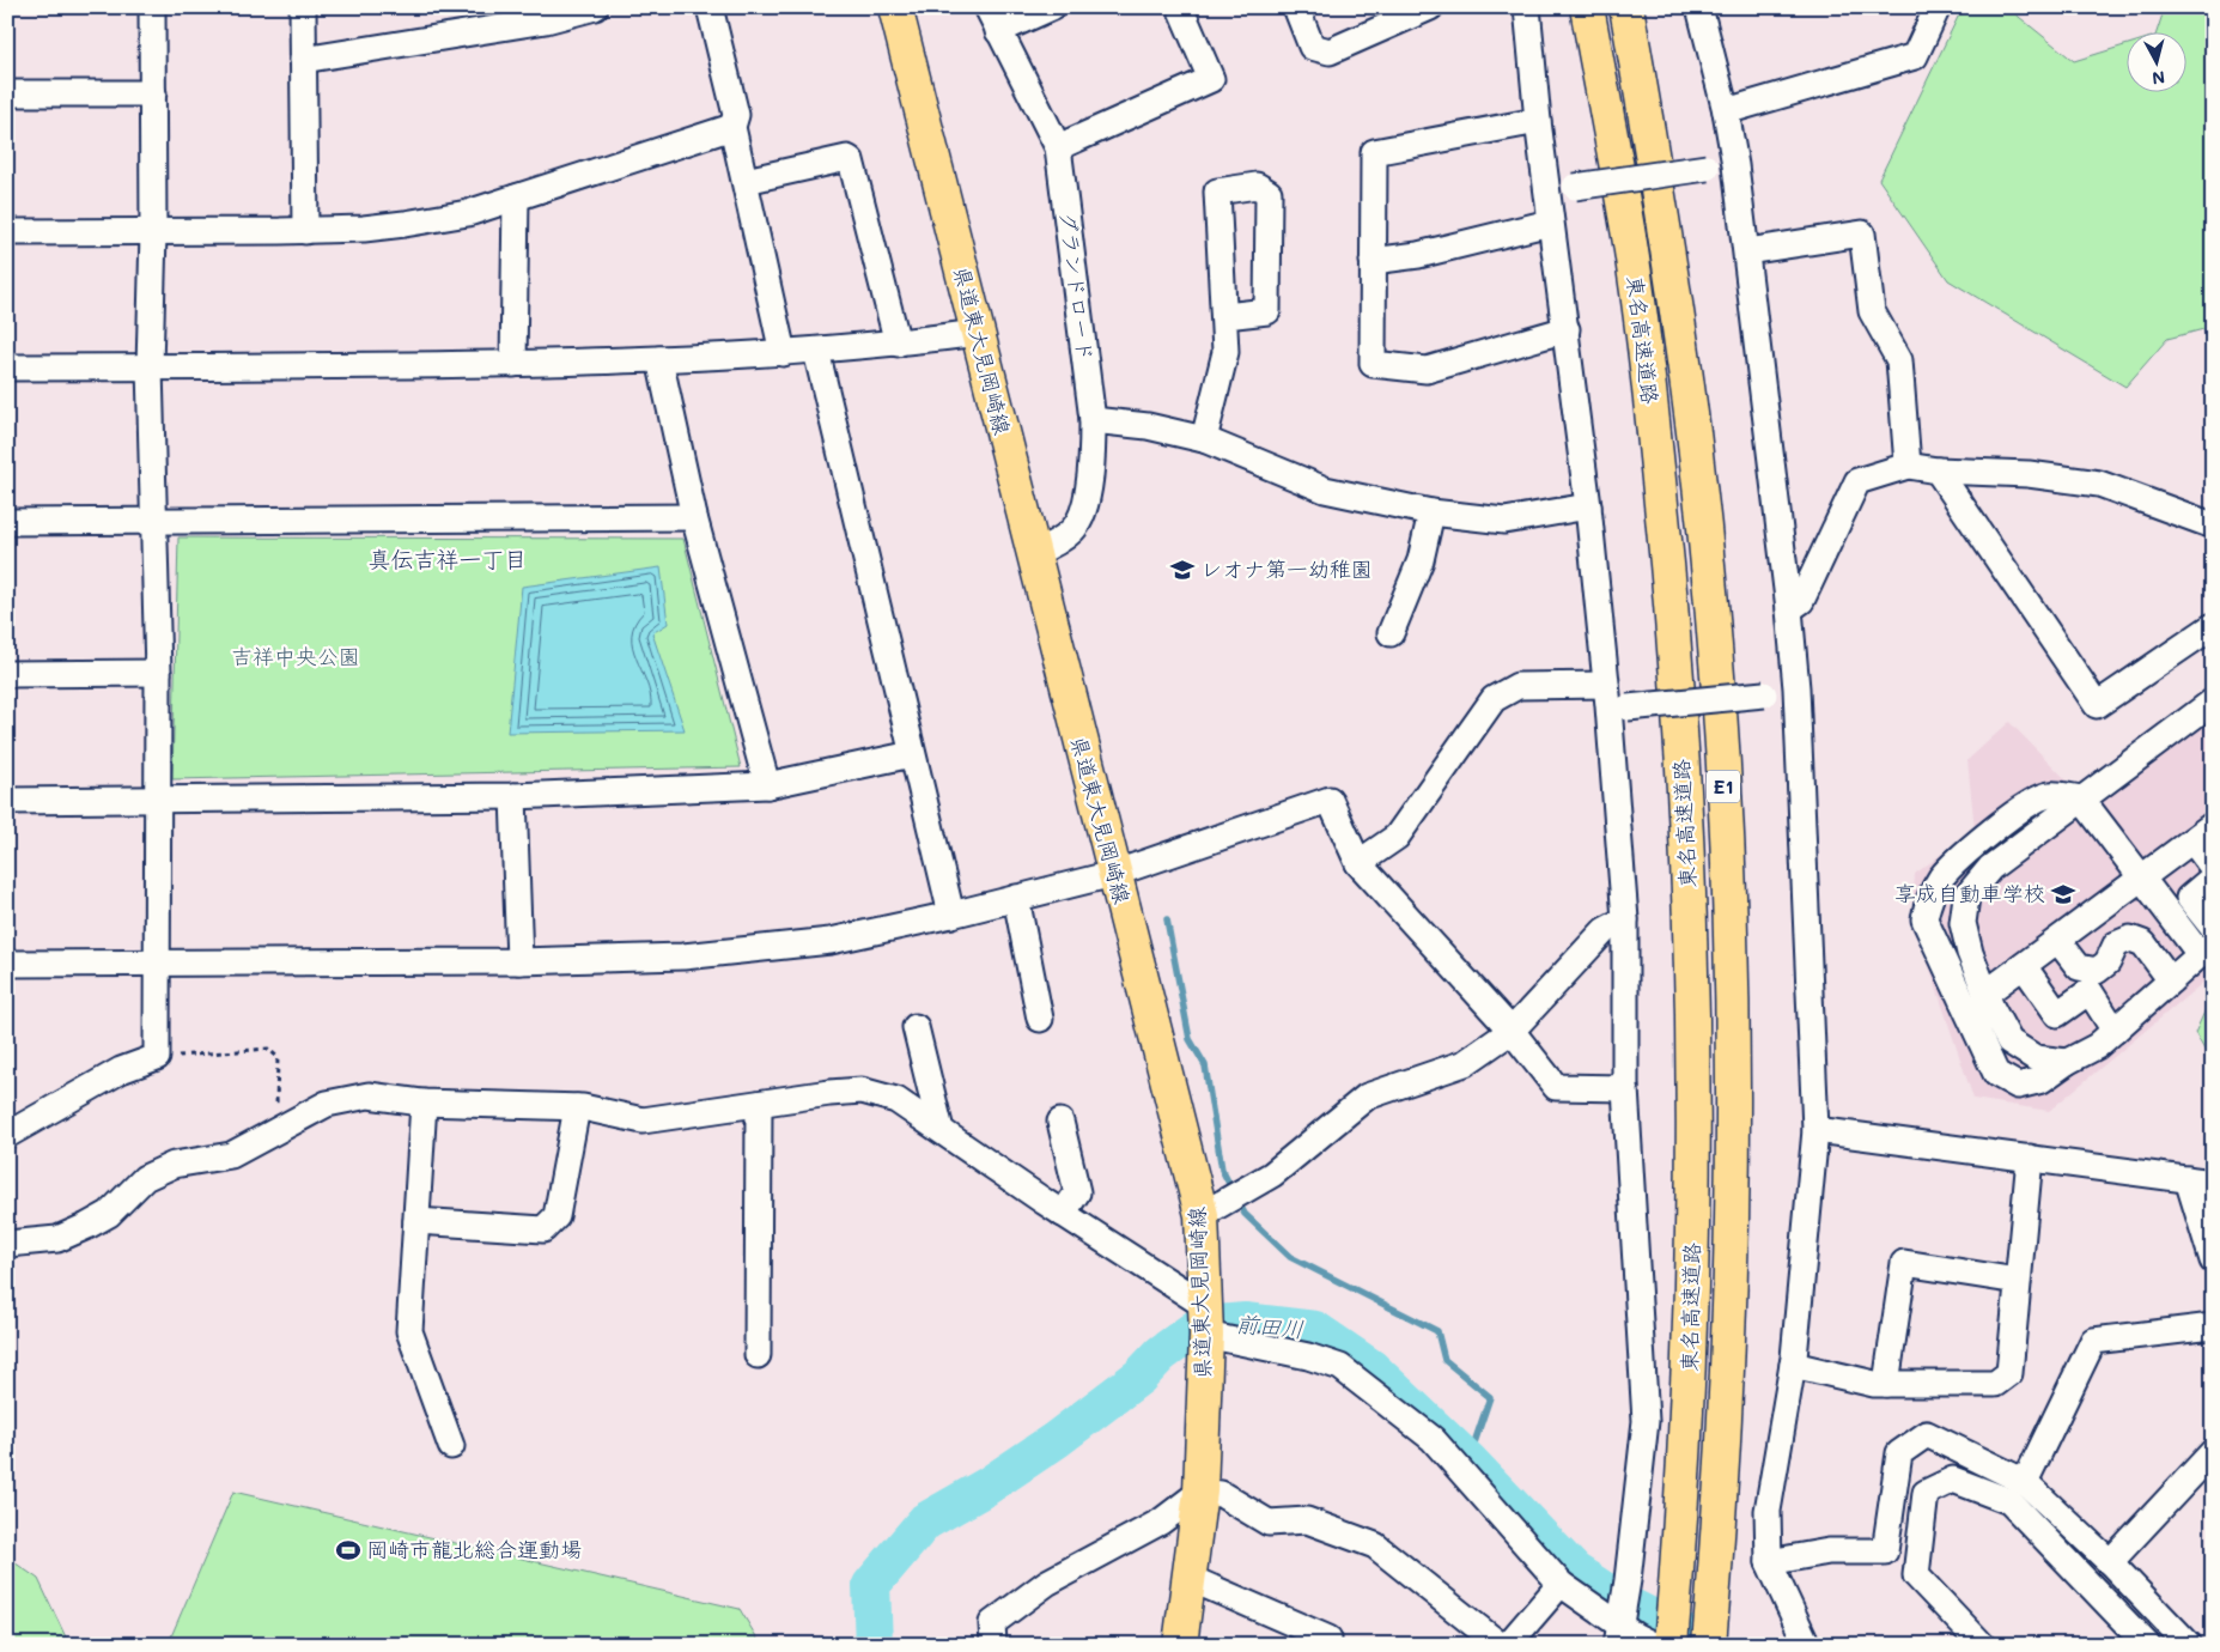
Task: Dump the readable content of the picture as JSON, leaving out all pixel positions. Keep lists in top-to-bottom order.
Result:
{
  "streets": {
    "main road": ["東名高速道路", "県道東大見岡崎線", "E1"],
    "street": ["グランドロード"]
  },
  "crossings": [
    ["グランドロード", "県道東大見岡崎線"]
  ],
  "districts": ["真伝吉祥一丁目"],
  "water": ["前田川"],
  "parks": ["吉祥中央公園"],
  "places": {
    "school or university": ["レオナ第一幼稚園", "享成自動車学校"],
    "sports": ["岡崎市龍北総合運動場"]
  },
  "north": "bottom"
}
